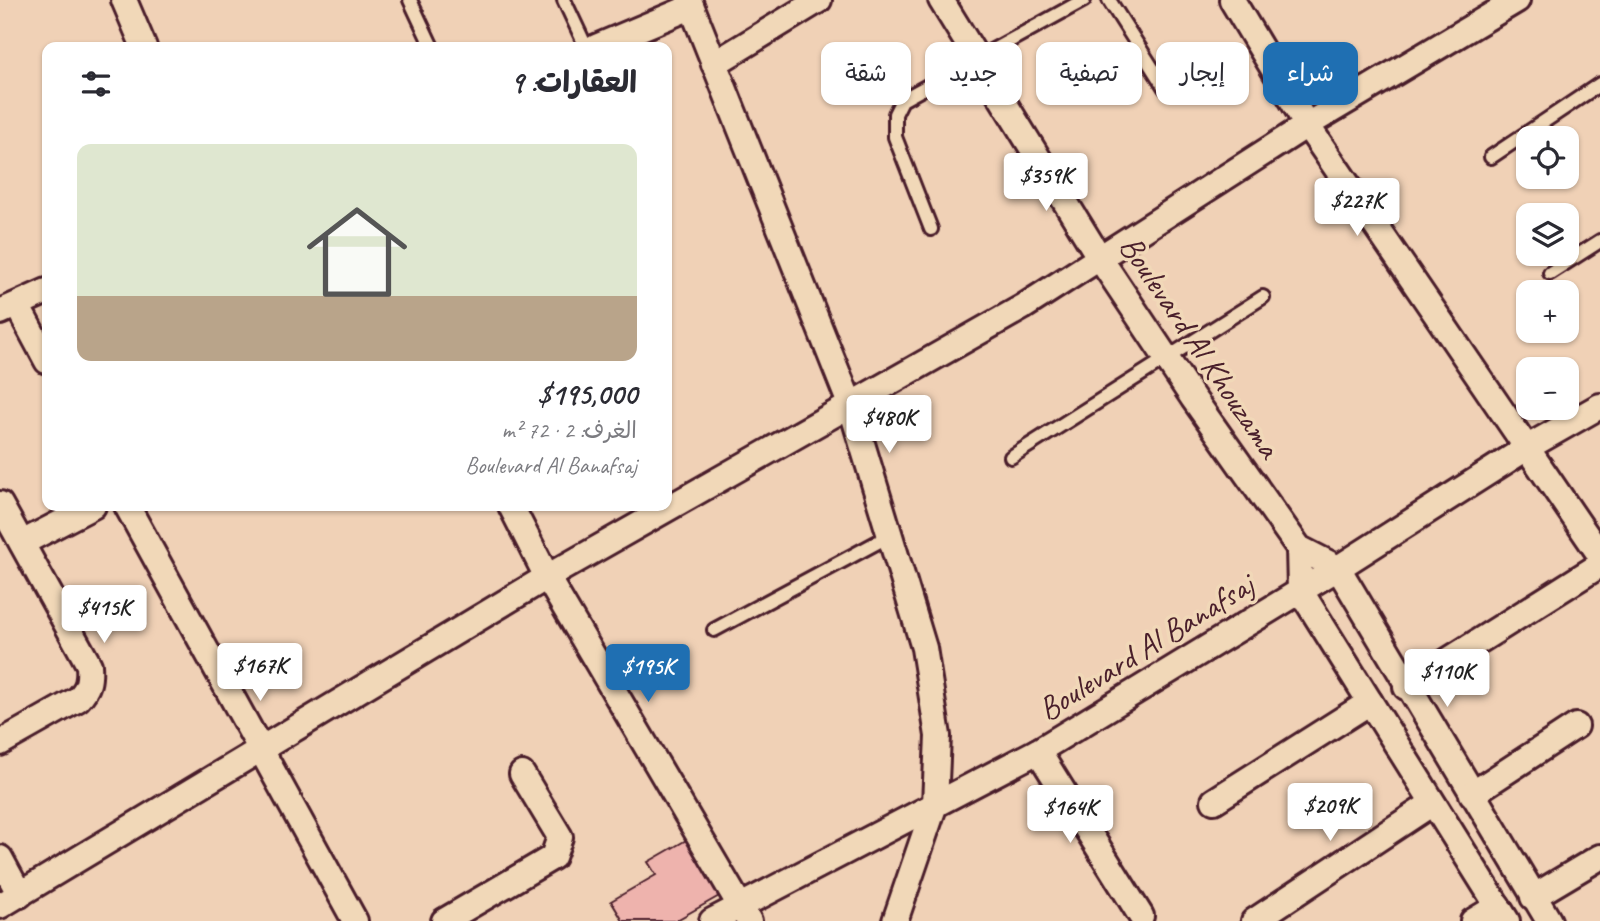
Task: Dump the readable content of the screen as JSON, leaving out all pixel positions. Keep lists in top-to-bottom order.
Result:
{
  "streets": {
    "street": ["Boulevard Al Khouzama", "Boulevard Al Banafsaj"]
  },
  "page": {
    "chip": [
      "شراء",
      "إيجار",
      "تصفية",
      "جديد",
      "شقة"
    ],
    "heading": "العقارات: 9",
    "map_buttons": ["+", "−"],
    "list": [
      {
        "name": "$195,000",
        "note": "الغرف: 2 · 72 m² · Boulevard Al Banafsaj"
      }
    ],
    "price": [
      "$359K",
      "$227K",
      "$480K",
      "$415K",
      "$167K",
      "$195K",
      "$110K",
      "$209K",
      "$164K"
    ]
  }
}
